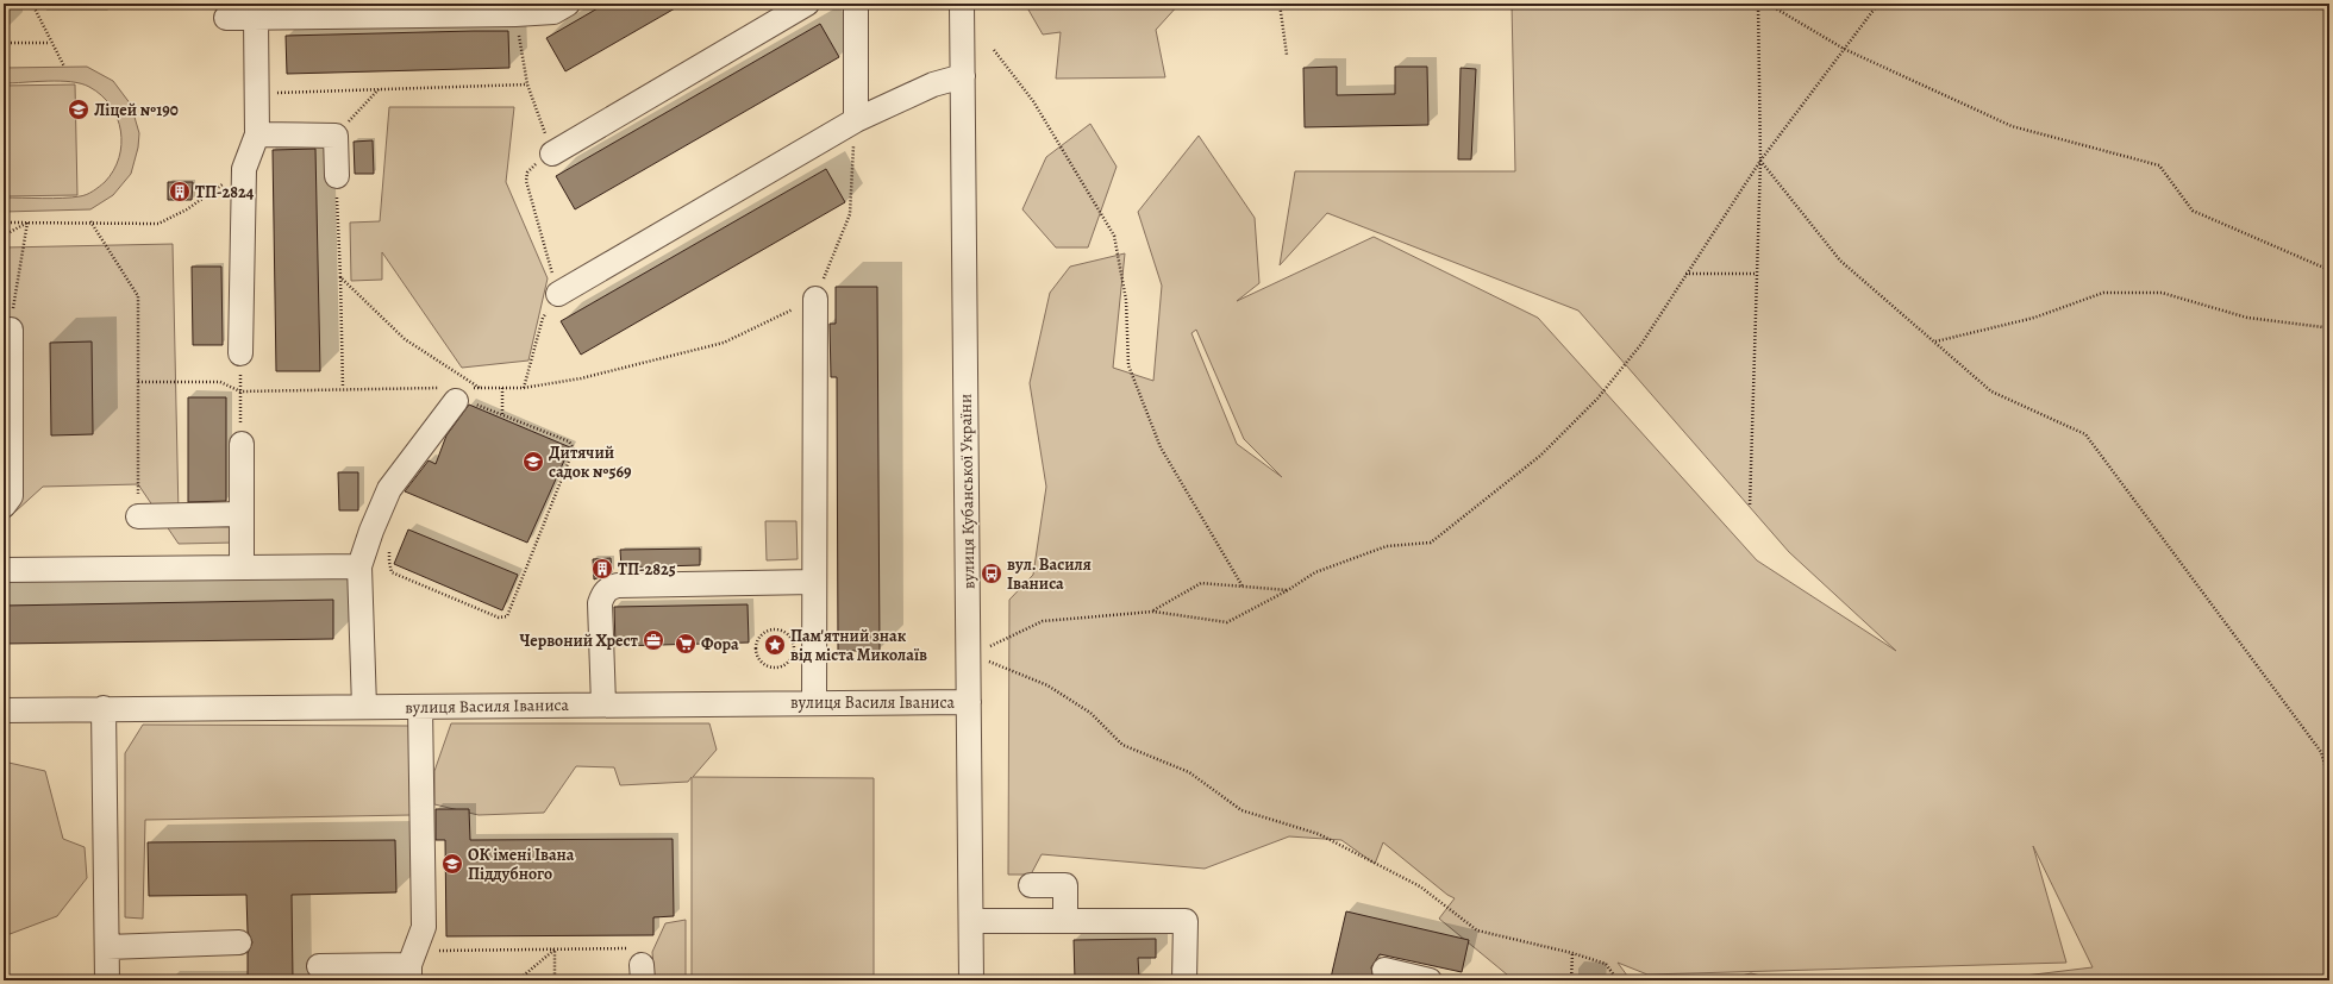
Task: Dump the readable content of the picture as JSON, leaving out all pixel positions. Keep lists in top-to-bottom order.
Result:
{
  "streets": {
    "street": ["вулиця Кубанської України", "вулиця Василя Іваниса"]
  },
  "crossings": [
    ["вулиця Кубанської України", "вулиця Василя Іваниса"]
  ],
  "places": {
    "school or university": ["Ліцей №190", "Дитячий садок №569", "ОК імені Івана Піддубного"],
    "building": ["ТП-2824", "ТП-2825"],
    "bus stop": ["вул. Василя Іваниса"],
    "office": ["Червоний Хрест"],
    "supermarket": ["Фора"],
    "place": ["Пам'ятний знак від міста Миколаїв"]
  }
}
